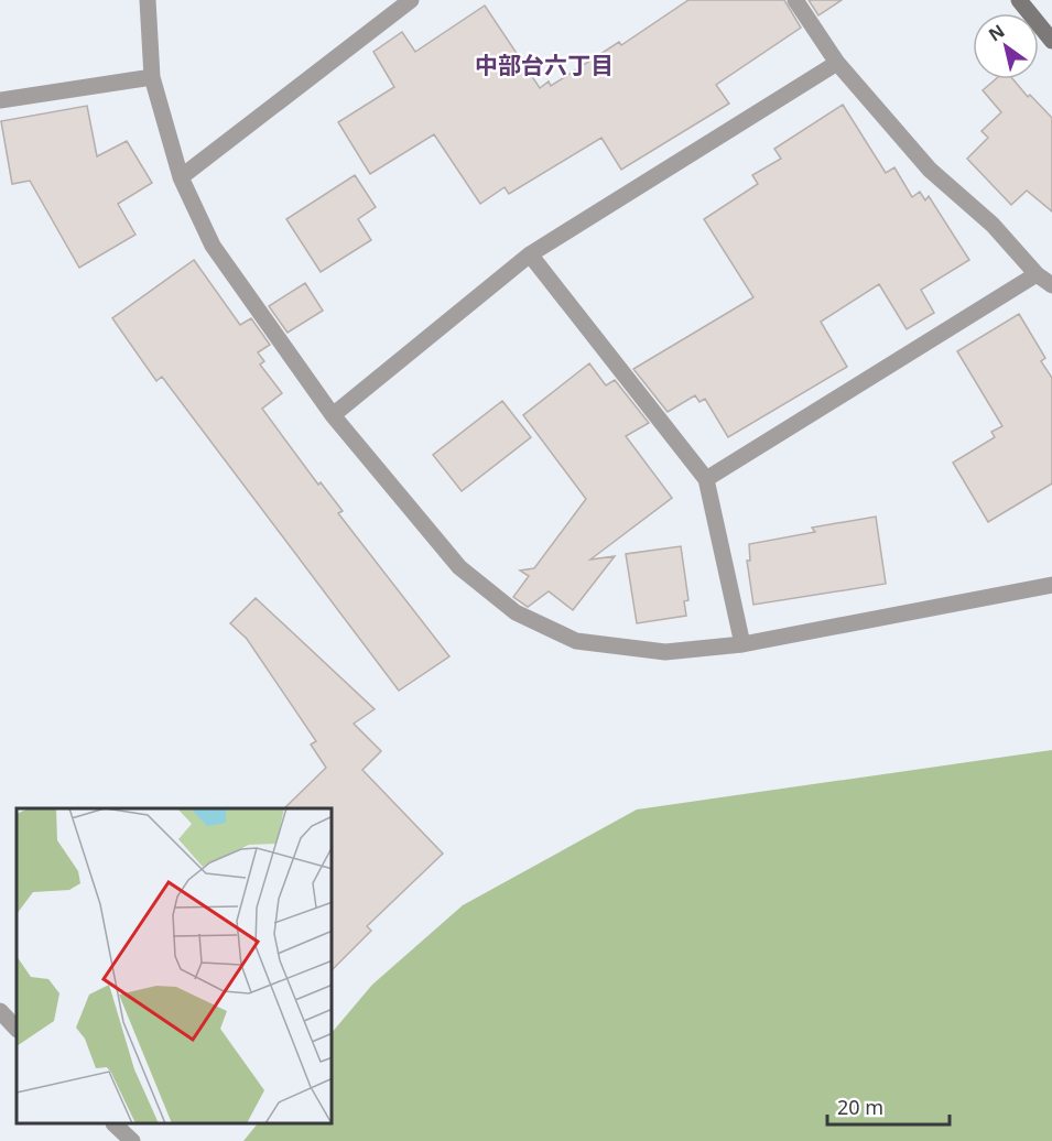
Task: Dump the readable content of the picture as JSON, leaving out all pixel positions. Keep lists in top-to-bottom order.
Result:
{
  "districts": ["中部台六丁目"],
  "scale_bar": "20 m",
  "north": "top left"
}
